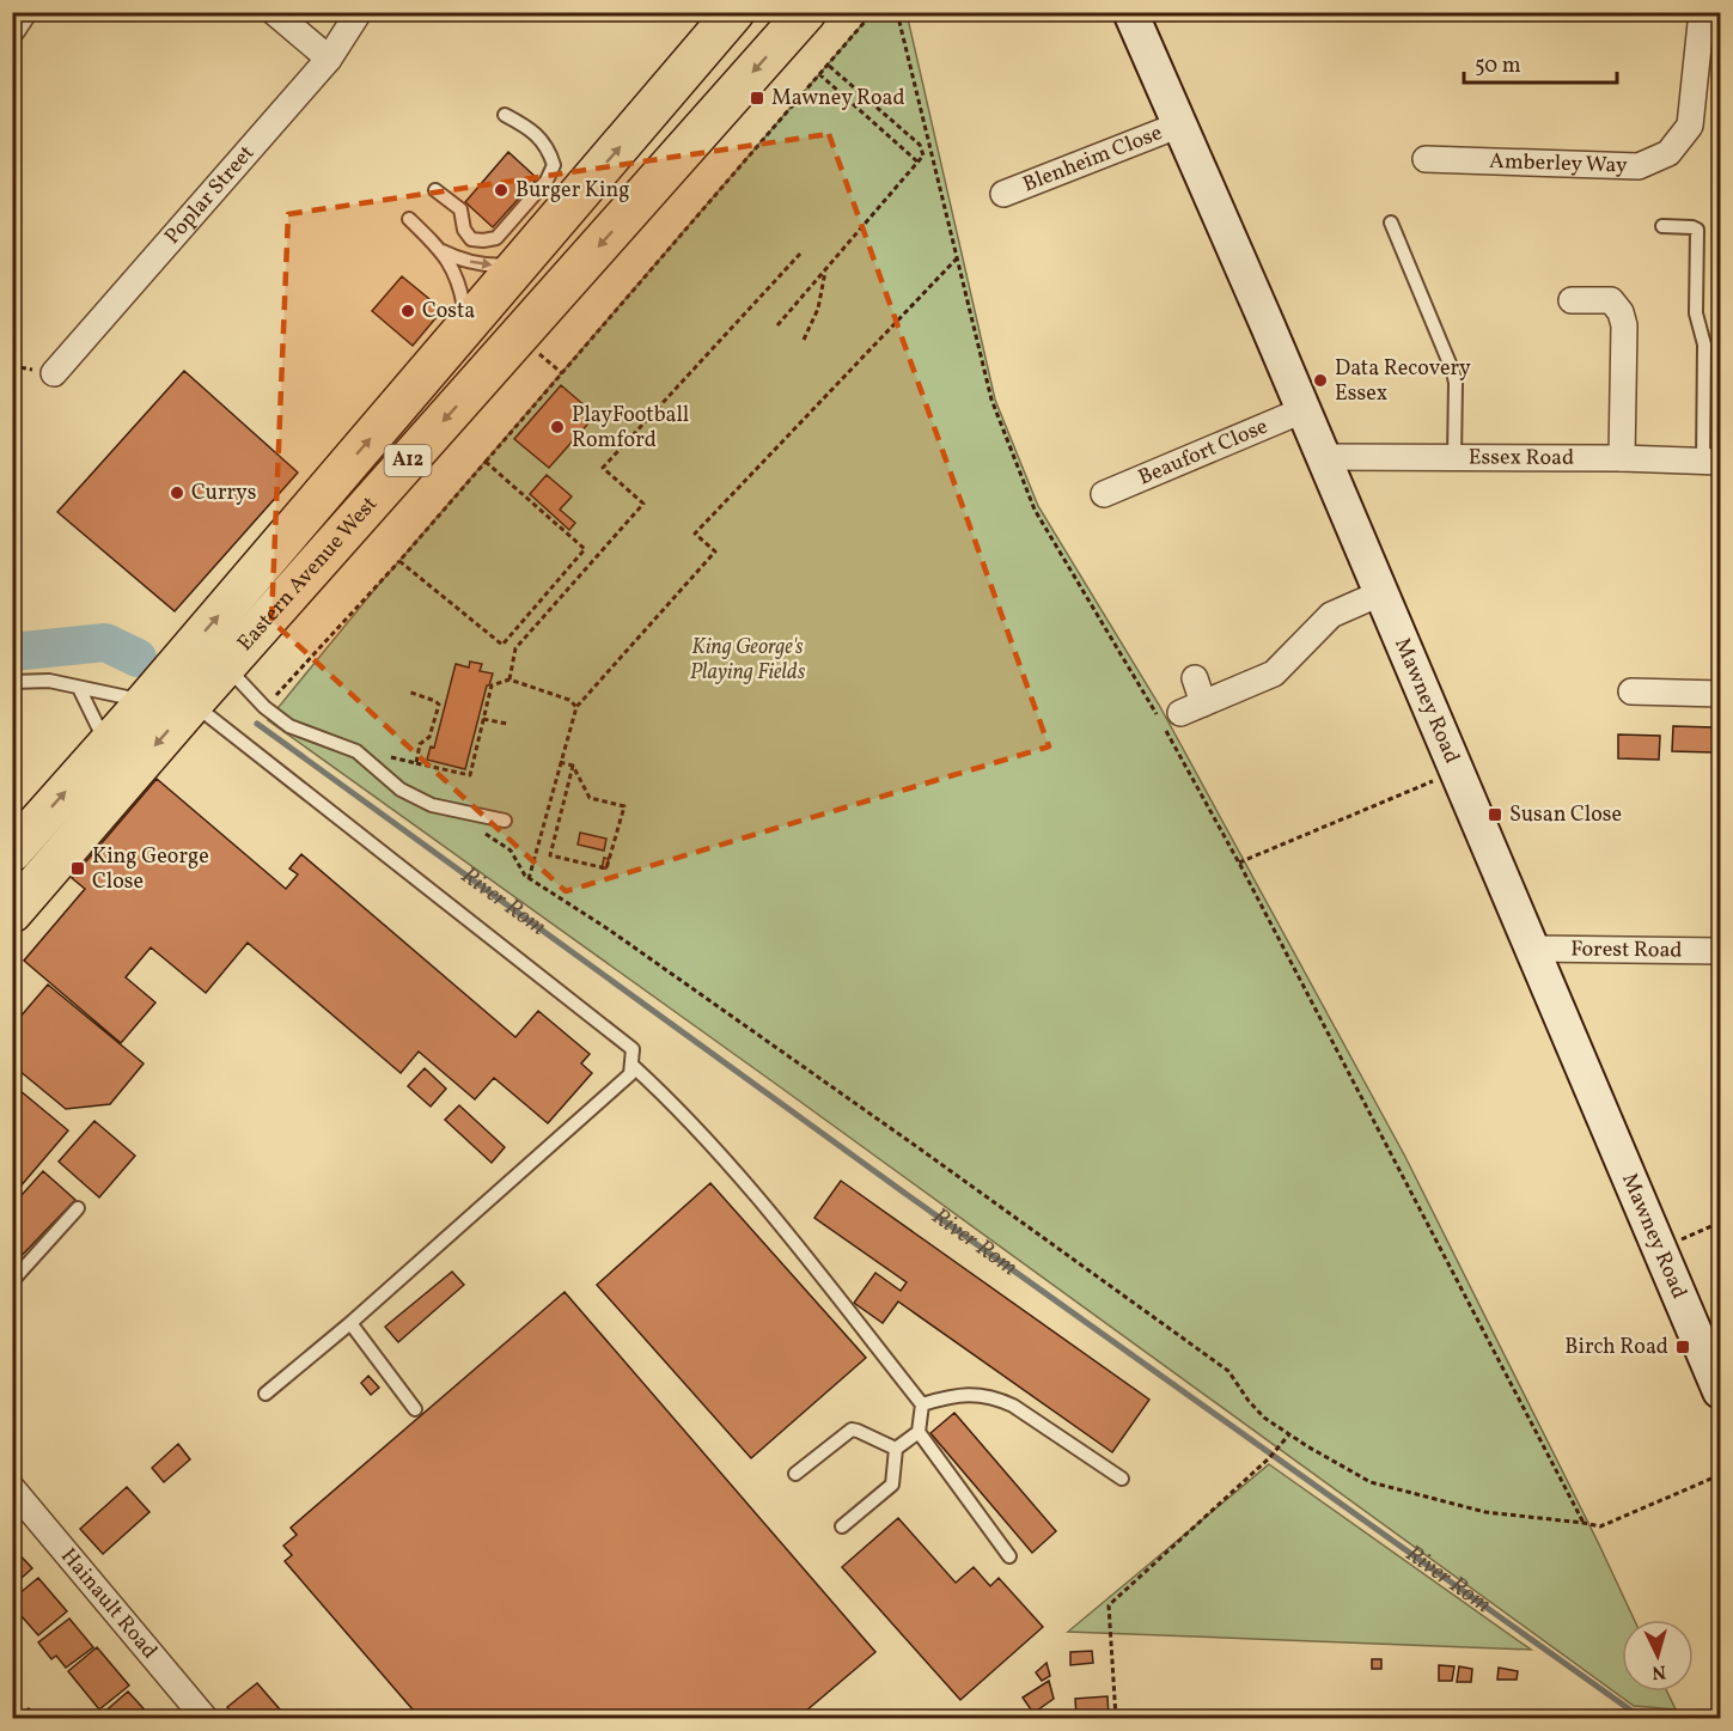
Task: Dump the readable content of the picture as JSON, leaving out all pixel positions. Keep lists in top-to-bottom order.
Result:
{
  "streets": {
    "highway": ["A12", "Eastern Avenue West"],
    "street": [
      "Blenheim Close",
      "Amberley Way",
      "Poplar Street",
      "Beaufort Close",
      "Essex Road",
      "Mawney Road",
      "Forest Road",
      "Hainault Road"
    ]
  },
  "crossings": [
    ["Blenheim Close", "Mawney Road"],
    ["Beaufort Close", "Mawney Road"],
    ["Essex Road", "Mawney Road"],
    ["Mawney Road", "Forest Road"]
  ],
  "water": ["River Rom"],
  "parks": ["King George's Playing Fields"],
  "places": {
    "transit": [
      "Mawney Road",
      "Susan Close",
      "King George Close",
      "Birch Road"
    ],
    "other": [
      "Burger King",
      "Costa",
      "Data Recovery Essex",
      "PlayFootball Romford",
      "Currys"
    ]
  },
  "scale_bar": "50 m",
  "north": "bottom"
}
